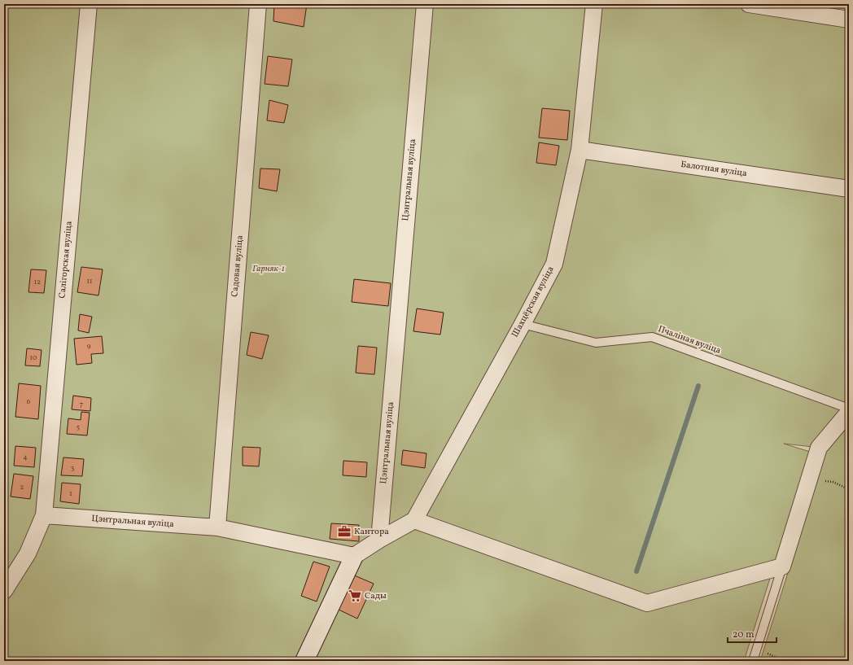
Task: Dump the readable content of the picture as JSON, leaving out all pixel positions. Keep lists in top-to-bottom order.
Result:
{
  "streets": {
    "street": [
      "Балотная вуліца",
      "Цэнтральная вуліца",
      "Салігорская вуліца",
      "Садовая вуліца",
      "Шахцёрская вуліца"
    ],
    "lane": ["Пчаліная вуліца"]
  },
  "crossings": [
    ["Балотная вуліца", "Шахцёрская вуліца"],
    ["Цэнтральная вуліца", "Салігорская вуліца"],
    ["Цэнтральная вуліца", "Садовая вуліца"],
    ["Шахцёрская вуліца", "Пчаліная вуліца"]
  ],
  "parks": ["Гарняк-1"],
  "places": {
    "office": ["Кантора"],
    "supermarket": ["Сады"]
  },
  "house_numbers": [
    "11",
    "12",
    "9",
    "10",
    "6",
    "7",
    "5",
    "4",
    "3",
    "2",
    "1"
  ],
  "scale_bar": "20 m"
}
